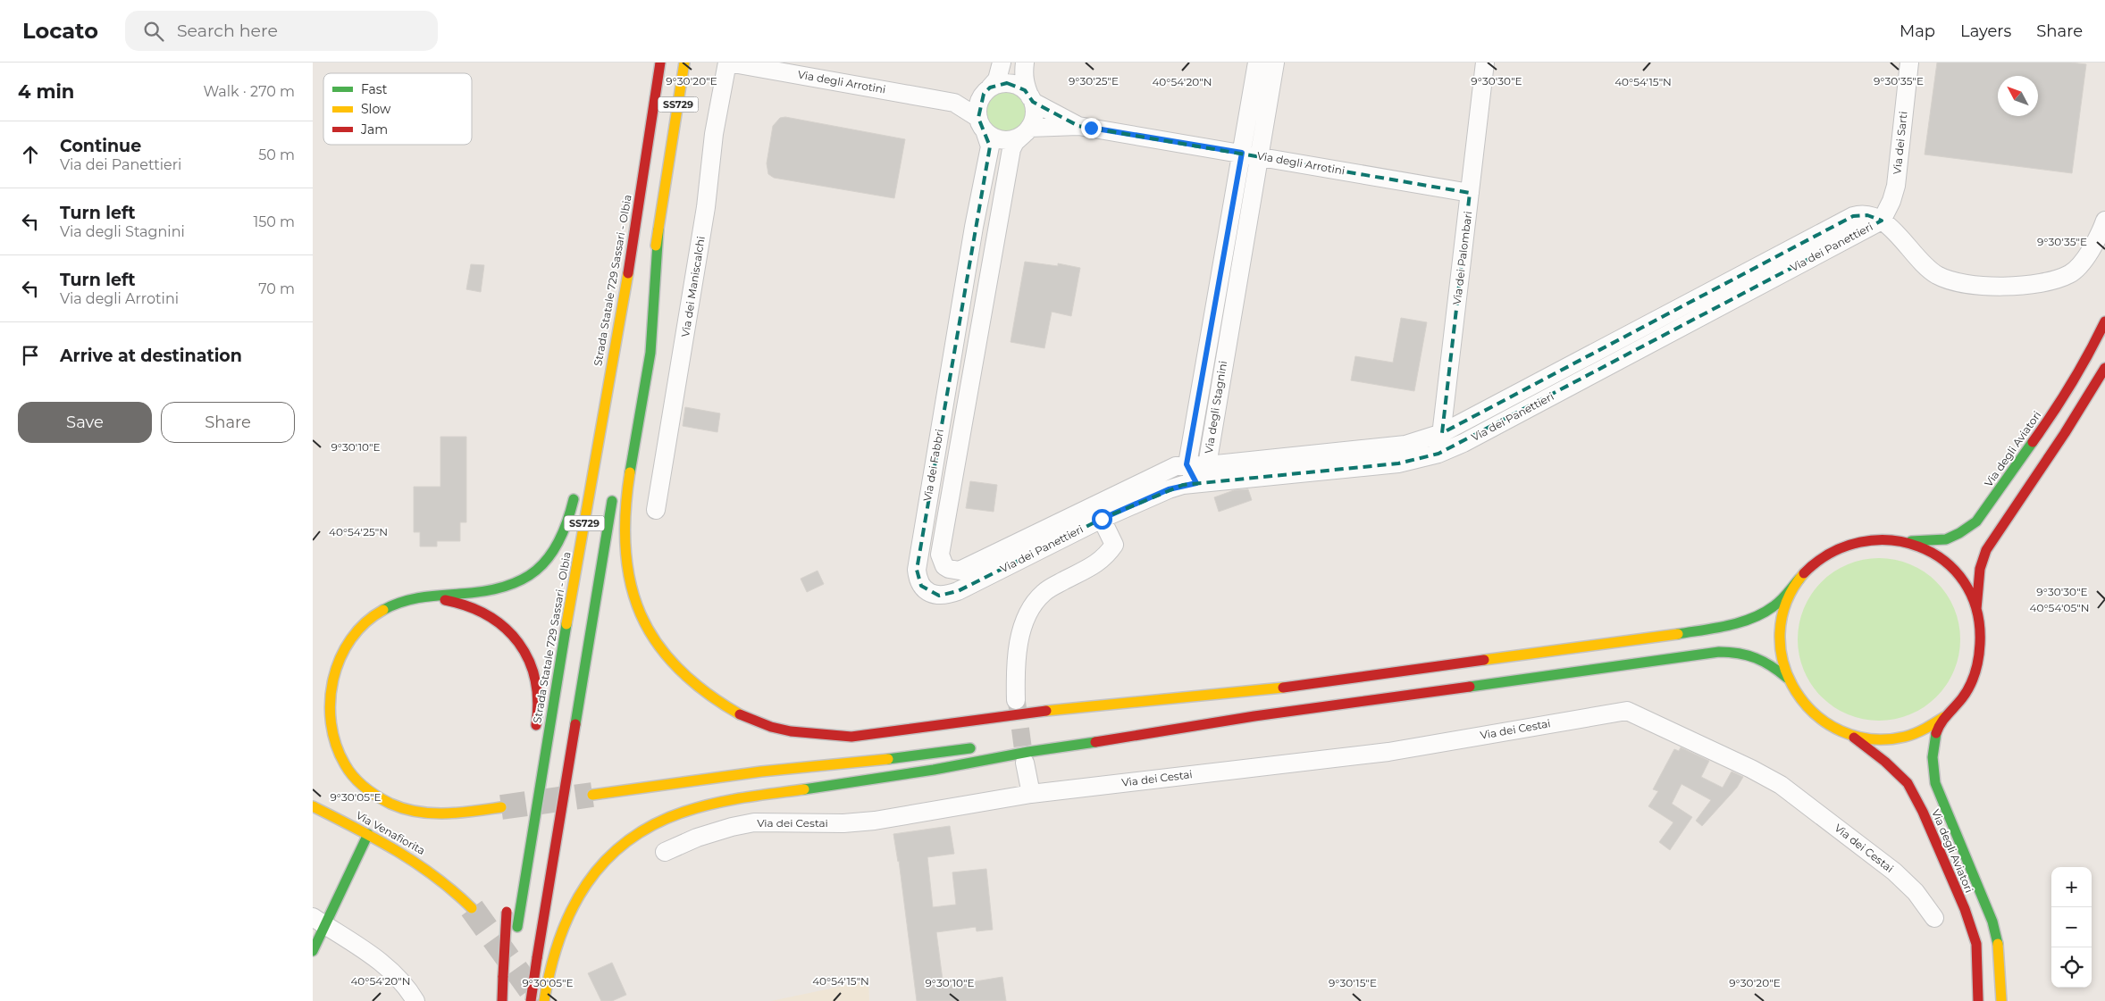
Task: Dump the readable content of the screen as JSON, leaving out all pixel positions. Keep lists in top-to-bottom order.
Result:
{
  "streets": {
    "main road": [
      "SS729",
      "Strada Statale 729 Sassari - Olbia",
      "Via degli Aviatori",
      "Via Venafiorita"
    ],
    "street": [
      "Via degli Arrotini",
      "Via dei Sarti",
      "Via dei Panettieri",
      "Via dei Palombari",
      "Via dei Maniscalchi",
      "Via degli Stagnini",
      "Via dei Fabbri",
      "Via dei Cestai"
    ]
  },
  "crossings": [
    ["Via degli Arrotini", "Via dei Palombari"],
    ["Via degli Arrotini", "Via dei Maniscalchi"],
    ["Via degli Arrotini", "Via degli Stagnini"],
    ["Via dei Sarti", "Via dei Panettieri"],
    ["Via dei Panettieri", "Via dei Palombari"],
    ["Via dei Panettieri", "Via degli Stagnini"],
    ["Via dei Panettieri", "Via dei Fabbri"]
  ],
  "legend": ["Fast", "Slow", "Jam"],
  "north": "top left",
  "page": {
    "header": "Locato",
    "search": "Search here",
    "nav": ["Map", "Layers", "Share"],
    "heading": ["4 min", "Walk · 270 m"],
    "list": [
      ["Continue", "Via dei Panettieri", "50 m"],
      ["Turn left", "Via degli Stagnini", "150 m"],
      ["Turn left", "Via degli Arrotini", "70 m"],
      "Arrive at destination"
    ],
    "buttons": ["Save", "Share"],
    "map_buttons": ["+", "−"]
  },
  "coordinates": [
    "9°30'25\"E",
    "9°30'20\"E",
    "9°30'30\"E",
    "9°30'35\"E",
    "40°54'20\"N",
    "40°54'15\"N",
    "9°30'10\"E",
    "40°54'25\"N",
    "40°54'05\"N",
    "9°30'05\"E",
    "9°30'15\"E"
  ]
}
